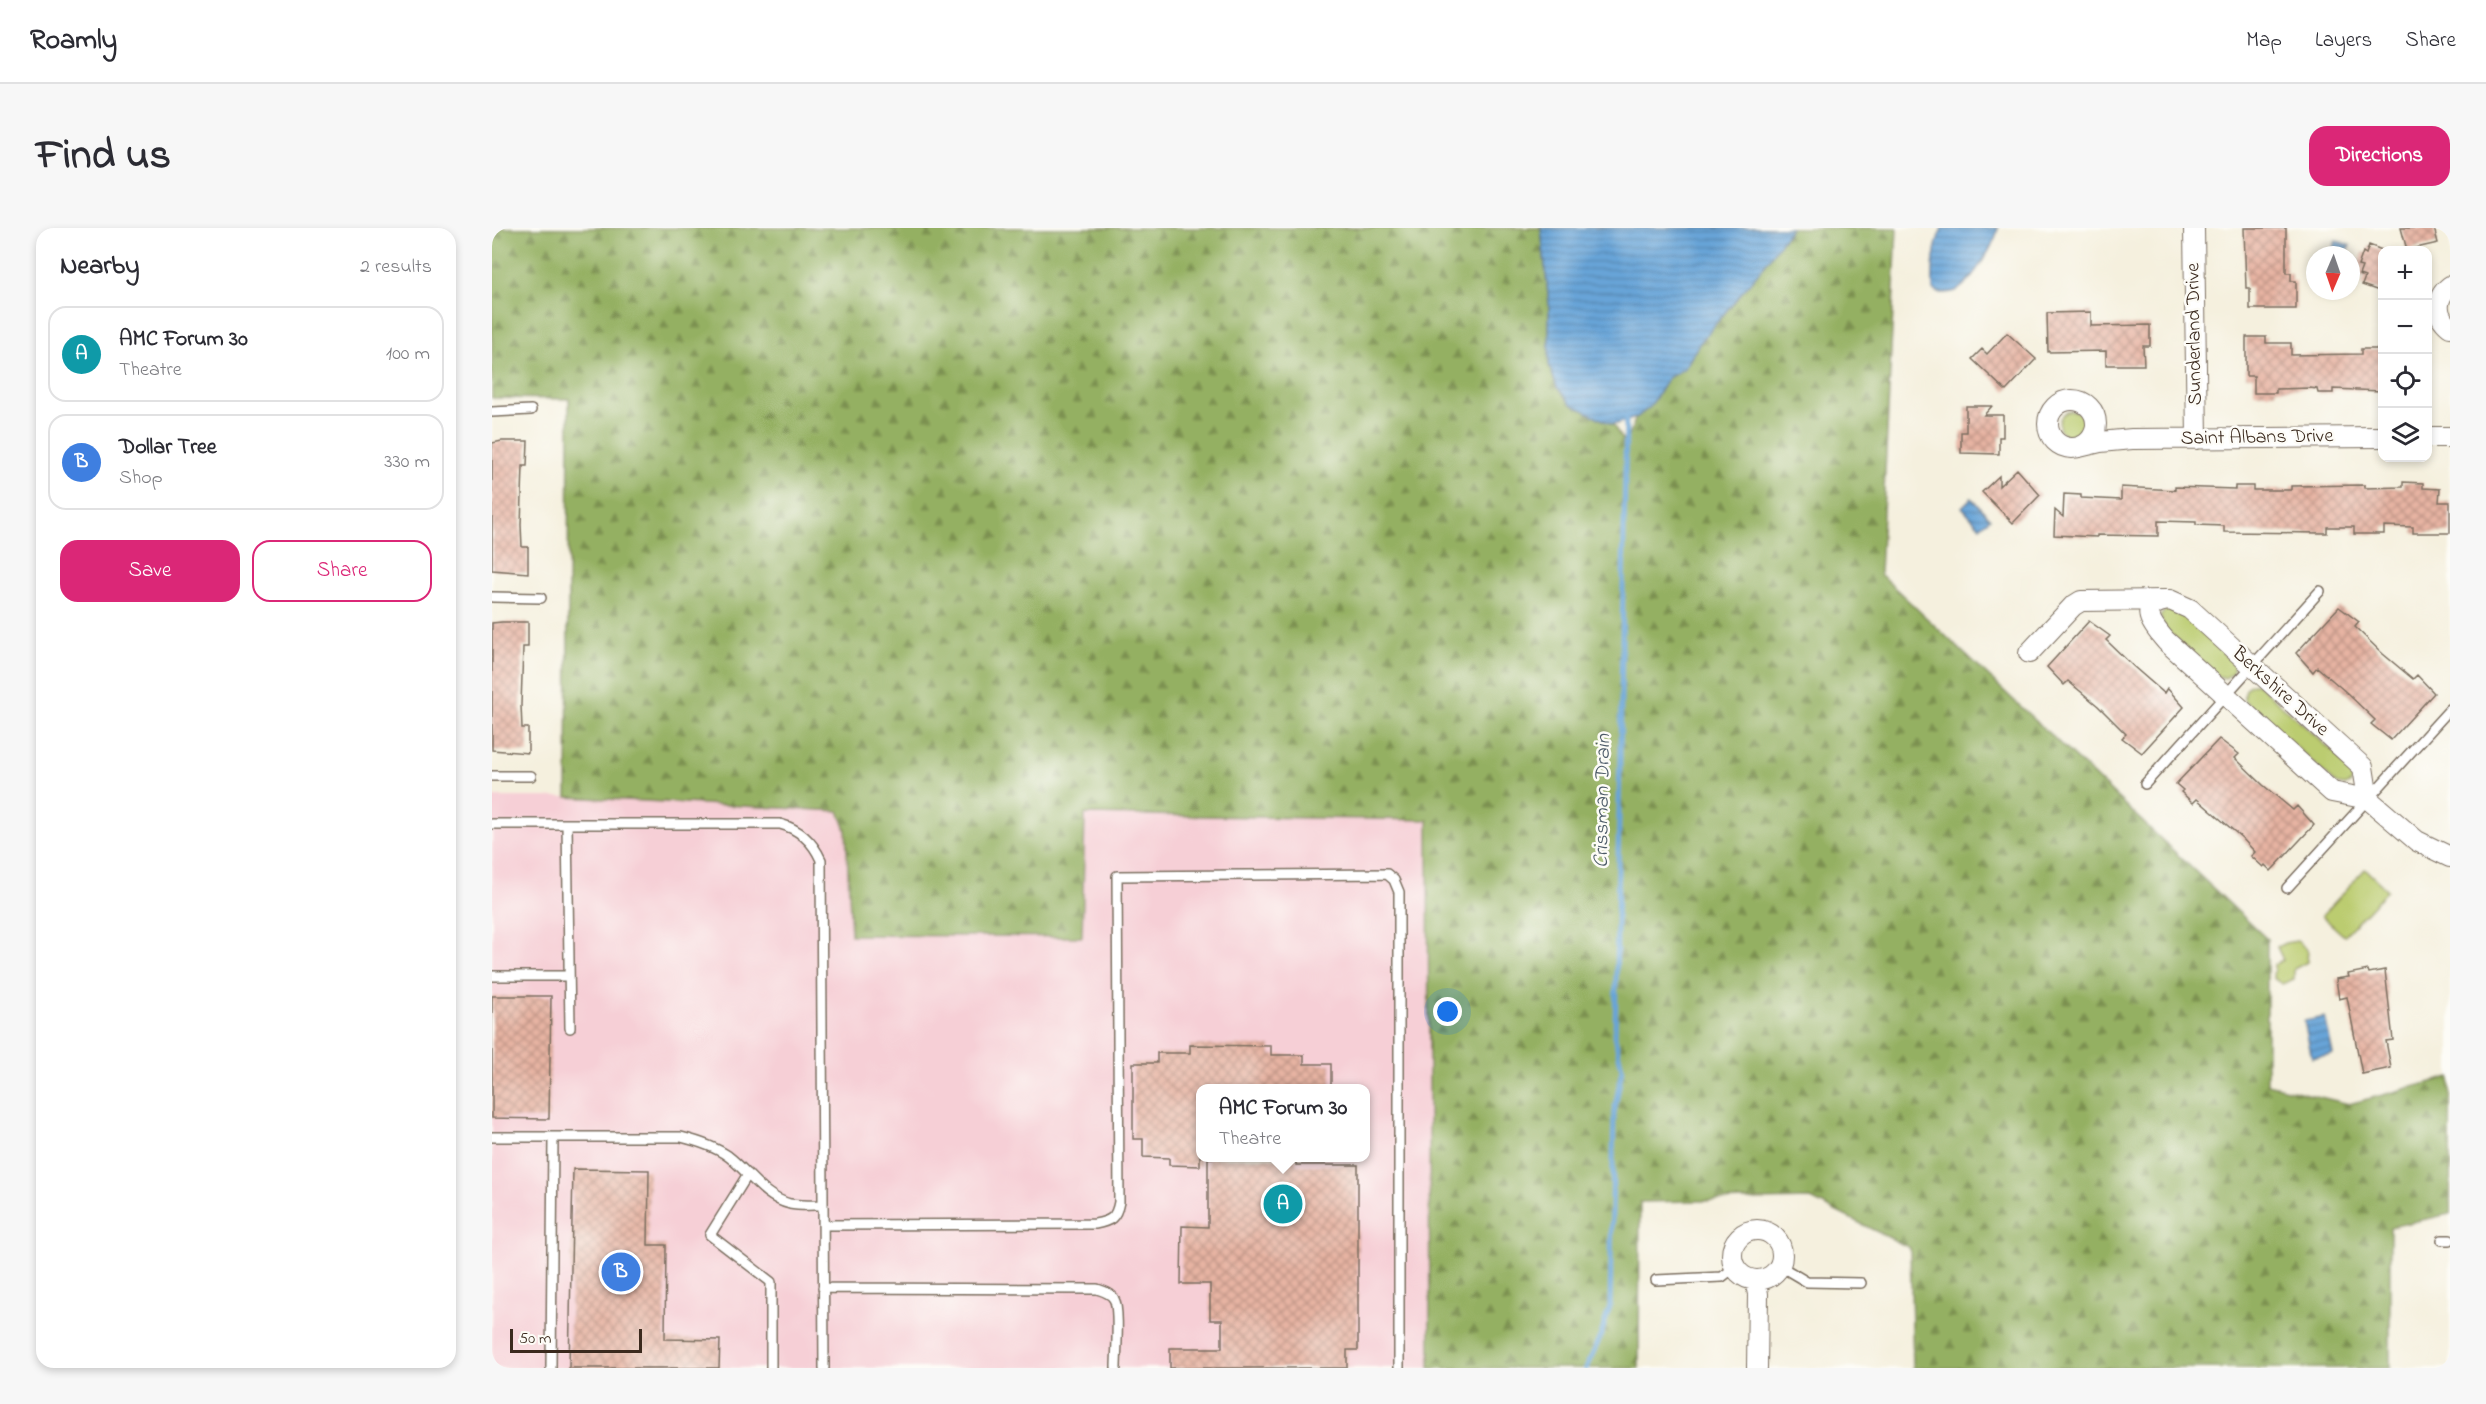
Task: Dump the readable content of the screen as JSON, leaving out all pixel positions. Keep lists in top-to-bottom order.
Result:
{
  "streets": {
    "street": ["Sunderland Drive", "Saint Albans Drive", "Berkshire Drive"]
  },
  "crossings": [
    ["Sunderland Drive", "Saint Albans Drive"]
  ],
  "water": ["Crissman Drain"],
  "scale_bar": "50 m",
  "north": "bottom",
  "page": {
    "header": "Roamly",
    "nav": ["Map", "Layers", "Share"],
    "title": "Find us",
    "buttons": [
      "Directions",
      ["Save", "Share"]
    ],
    "heading": ["Nearby", "2 results"],
    "map_buttons": ["+", "−"],
    "list": [
      {
        "mark": "A",
        "name": "AMC Forum 30",
        "note": "Theatre",
        "value": "100 m"
      },
      {
        "mark": "B",
        "name": "Dollar Tree",
        "note": "Shop",
        "value": "330 m"
      }
    ],
    "popup": ["AMC Forum 30", "Theatre"],
    "pins": ["A", "B"],
    "scale": "50 m"
  }
}
